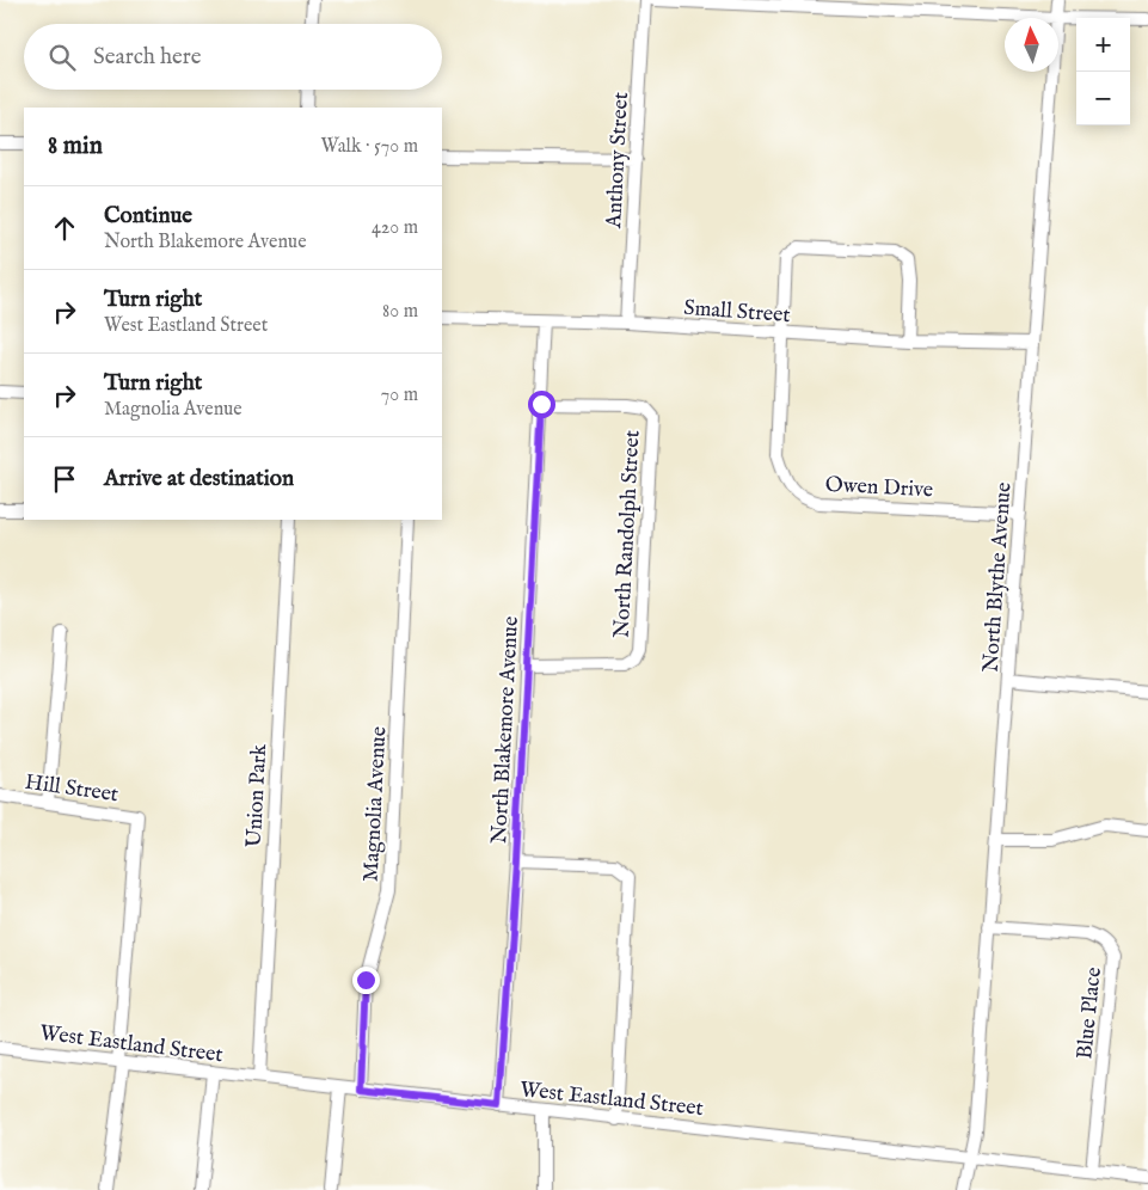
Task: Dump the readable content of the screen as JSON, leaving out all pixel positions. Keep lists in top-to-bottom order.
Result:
{
  "streets": {
    "street": [
      "Anthony Street",
      "Small Street",
      "Owen Drive",
      "North Randolph Street",
      "North Blythe Avenue",
      "North Blakemore Avenue",
      "Hill Street",
      "Union Park",
      "Magnolia Avenue",
      "Blue Place",
      "West Eastland Street"
    ]
  },
  "crossings": [
    ["Anthony Street", "Small Street"],
    ["Small Street", "Owen Drive"],
    ["Small Street", "North Blythe Avenue"],
    ["Small Street", "North Blakemore Avenue"],
    ["Owen Drive", "North Blythe Avenue"],
    ["North Randolph Street", "North Blakemore Avenue"],
    ["North Blythe Avenue", "Blue Place"],
    ["North Blythe Avenue", "West Eastland Street"],
    ["North Blakemore Avenue", "West Eastland Street"],
    ["Hill Street", "West Eastland Street"],
    ["Union Park", "West Eastland Street"],
    ["Magnolia Avenue", "West Eastland Street"],
    ["Blue Place", "West Eastland Street"]
  ],
  "north": "top",
  "page": {
    "map_buttons": ["+", "−"],
    "search": "Search here",
    "heading": ["8 min", "Walk · 570 m"],
    "list": [
      ["Continue", "North Blakemore Avenue", "420 m"],
      ["Turn right", "West Eastland Street", "80 m"],
      ["Turn right", "Magnolia Avenue", "70 m"],
      "Arrive at destination"
    ]
  }
}
